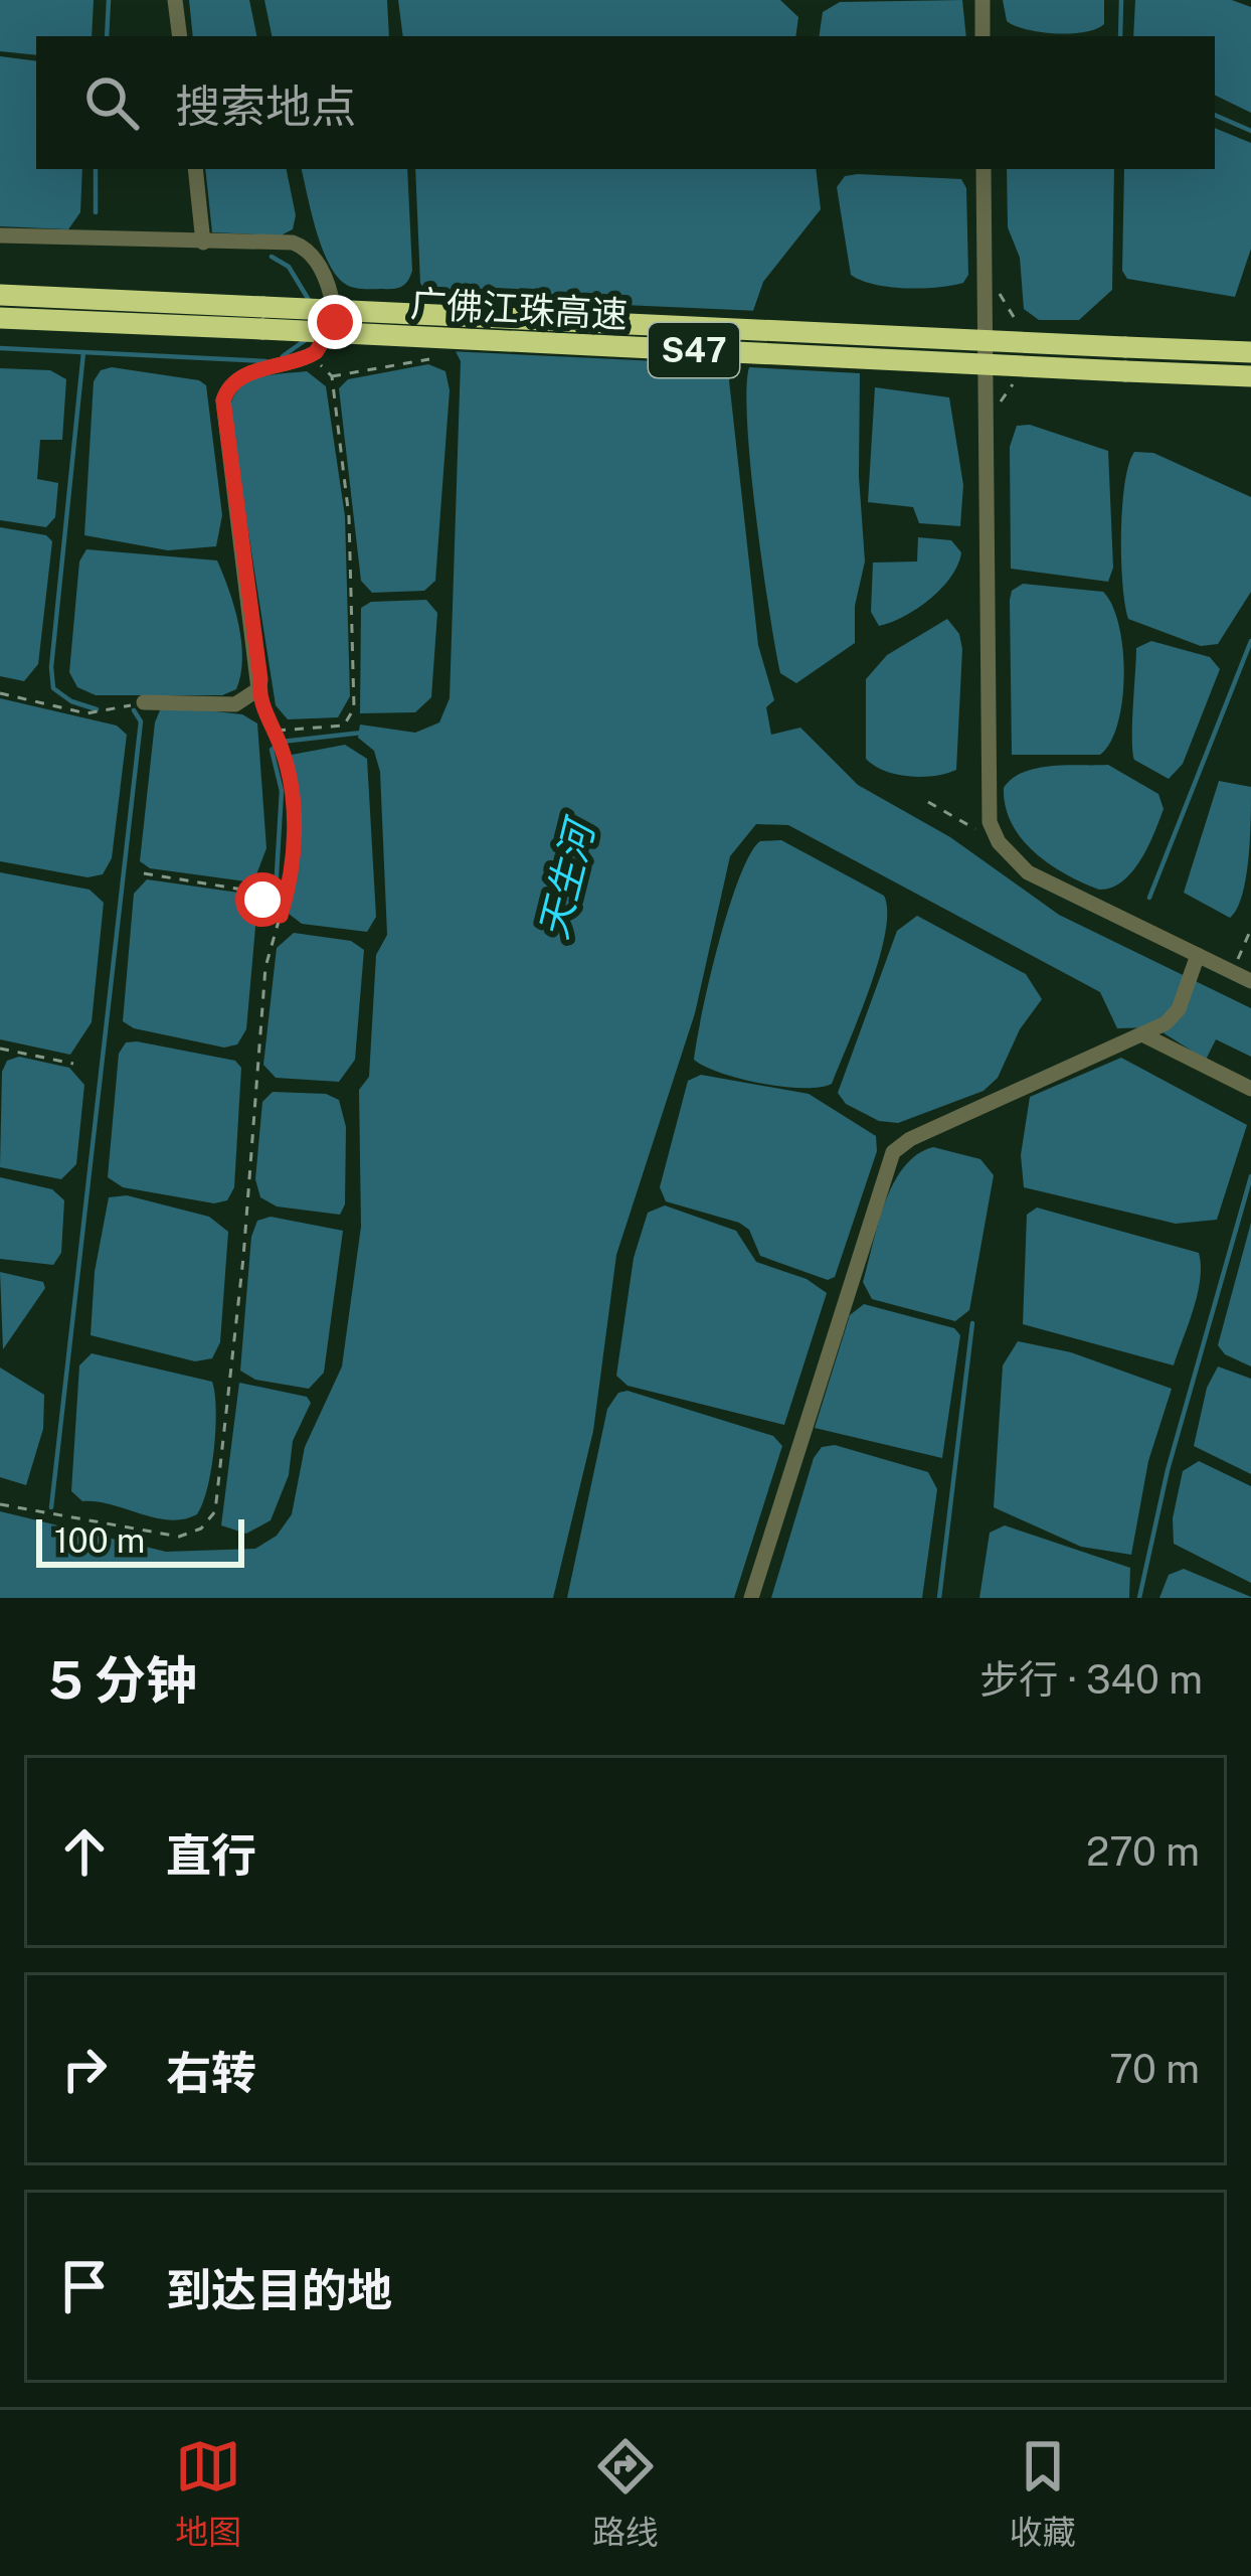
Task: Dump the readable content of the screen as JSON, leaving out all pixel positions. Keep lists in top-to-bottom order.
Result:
{
  "streets": {
    "highway": ["广佛江珠高速", "S47"]
  },
  "water": ["天生河"],
  "scale_bar": "100 m",
  "page": {
    "search": "搜索地点",
    "scale": "100 m",
    "heading": ["5 分钟", "步行 · 340 m"],
    "list": [
      ["直行", "270 m"],
      ["右转", "70 m"],
      "到达目的地"
    ],
    "nav": ["地图", "路线", "收藏"]
  }
}
